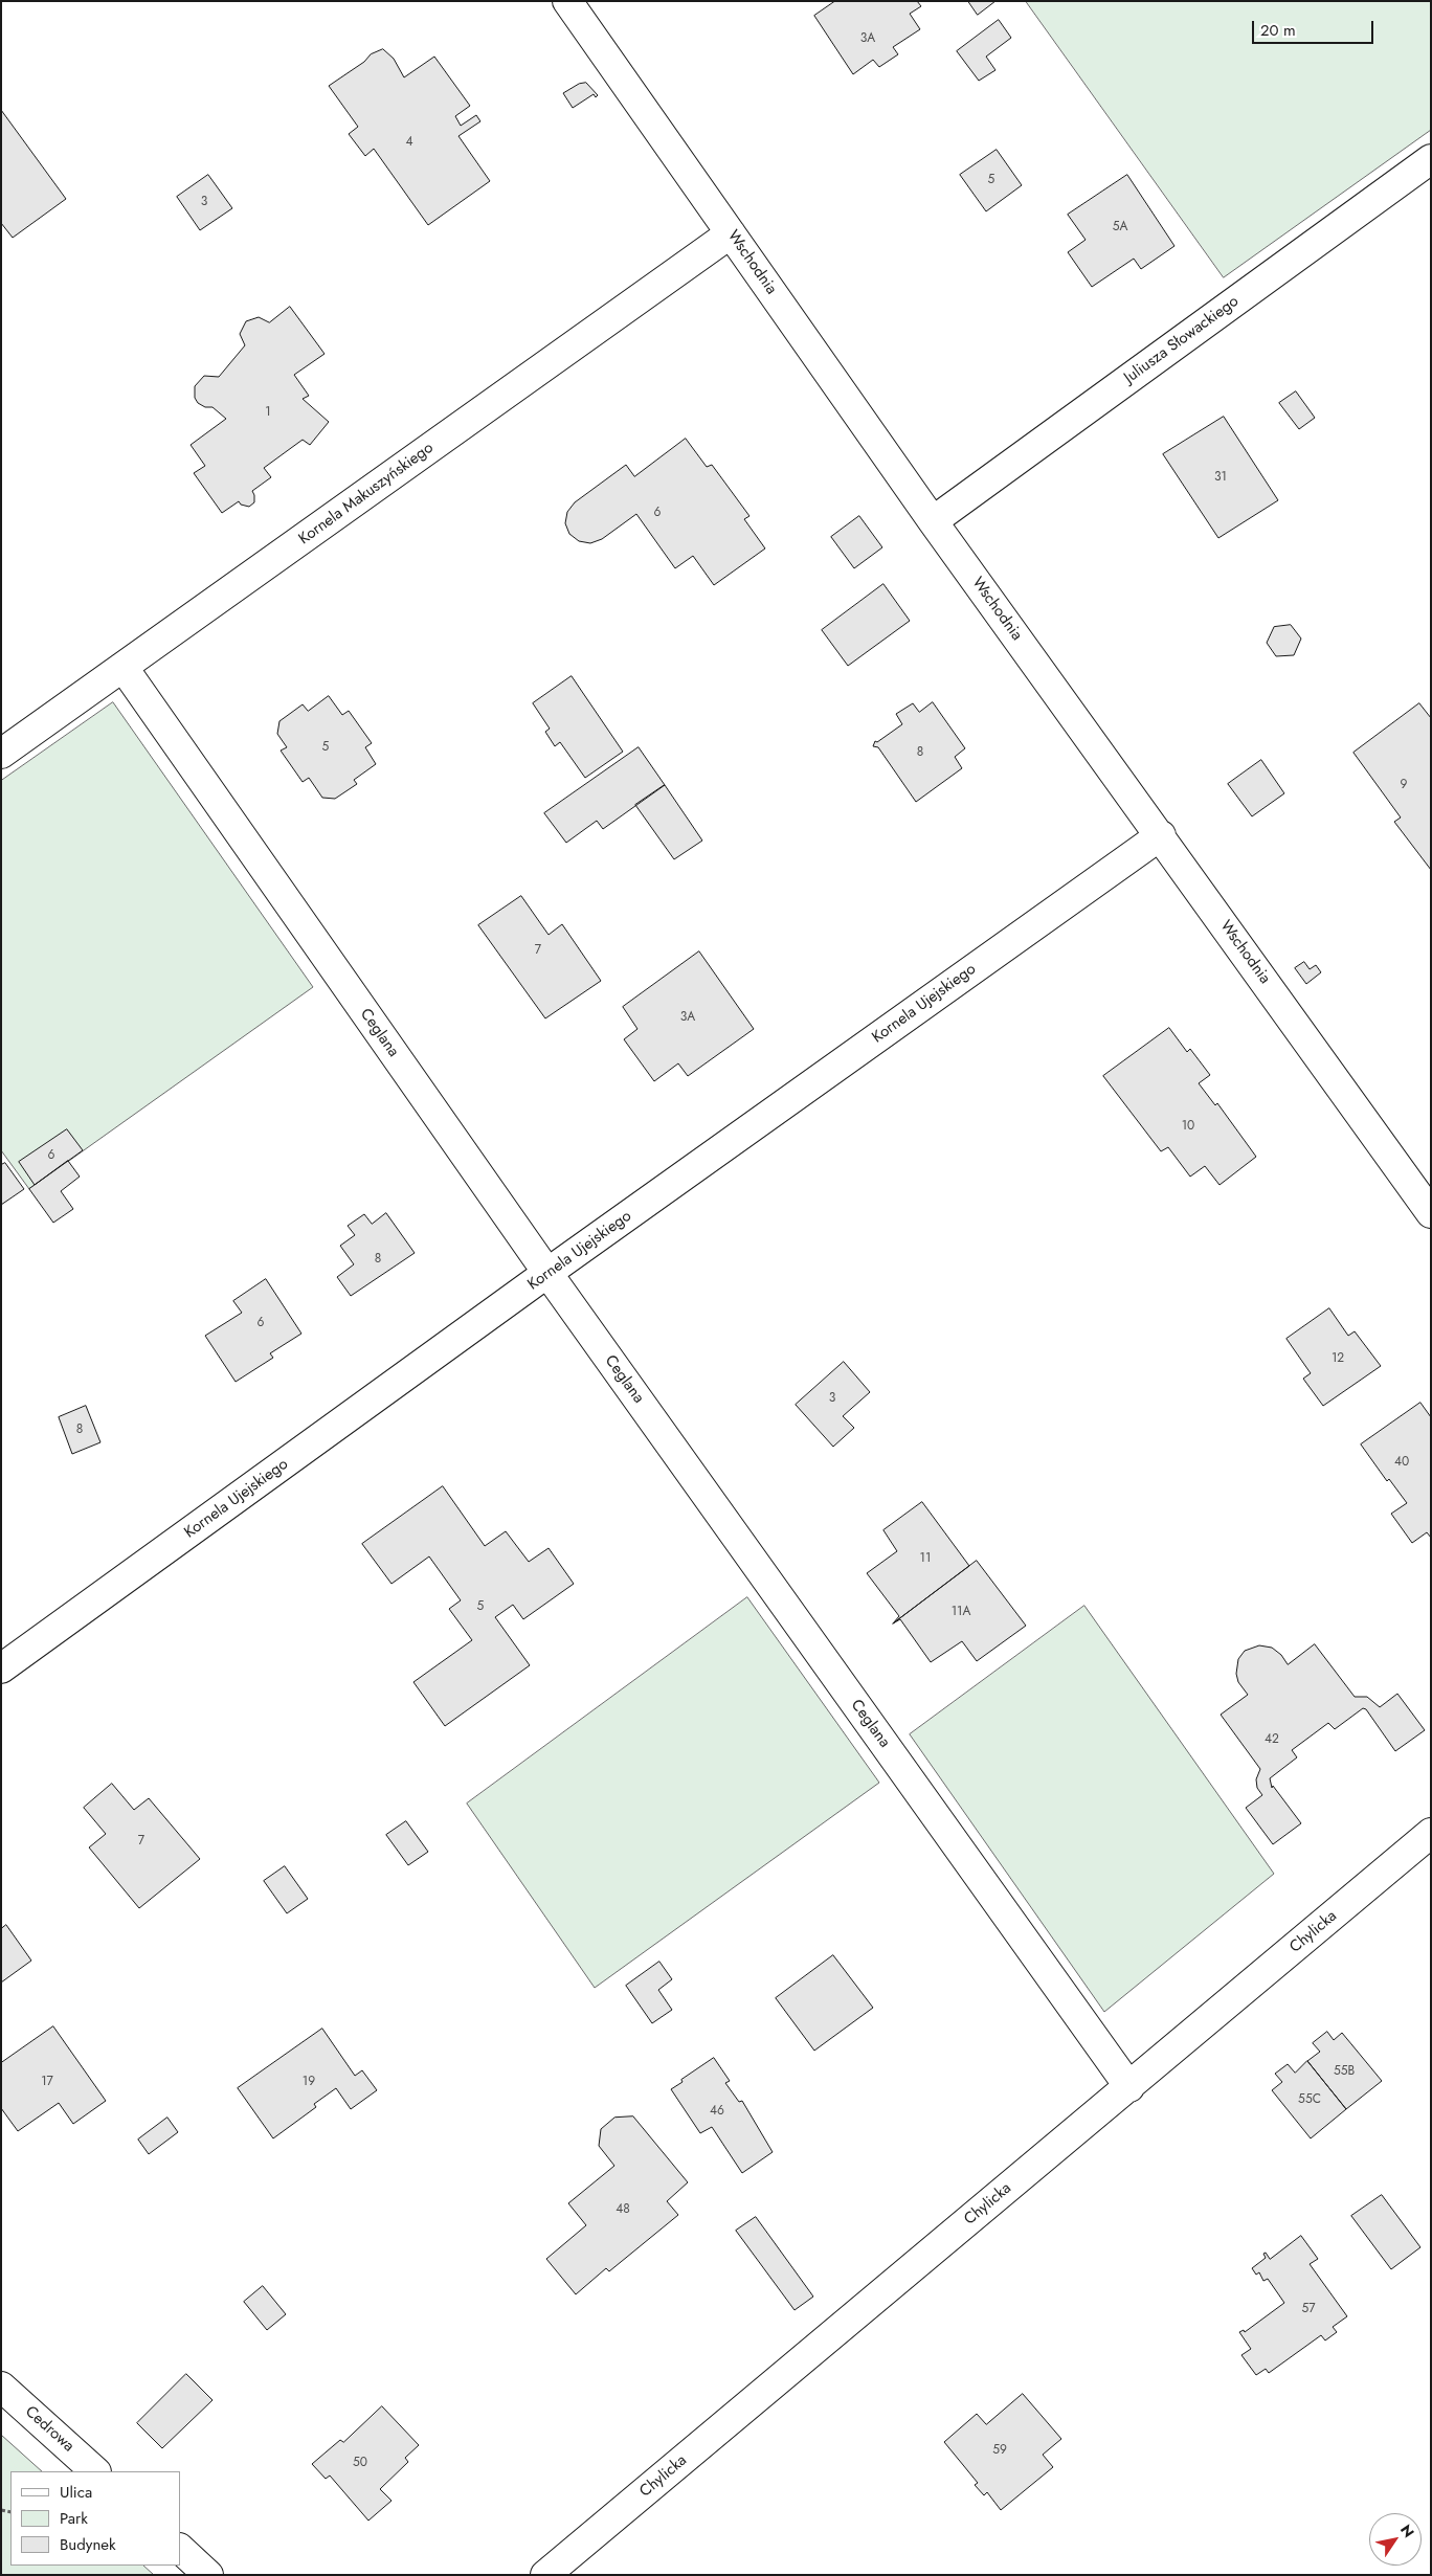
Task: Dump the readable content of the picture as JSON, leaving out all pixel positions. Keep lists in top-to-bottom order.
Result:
{
  "streets": {
    "street": [
      "Wschodnia",
      "Juliusza Słowackiego",
      "Kornela Makuszyńskiego",
      "Kornela Ujejskiego",
      "Ceglana",
      "Chylicka",
      "Cedrowa"
    ]
  },
  "crossings": [
    ["Wschodnia", "Juliusza Słowackiego"],
    ["Wschodnia", "Kornela Makuszyńskiego"],
    ["Wschodnia", "Kornela Ujejskiego"],
    ["Kornela Makuszyńskiego", "Ceglana"],
    ["Kornela Ujejskiego", "Ceglana"],
    ["Ceglana", "Chylicka"]
  ],
  "house_numbers": [
    "3A",
    "4",
    "5",
    "3",
    "5A",
    "1",
    "31",
    "6",
    "5",
    "8",
    "9",
    "7",
    "3A",
    "10",
    "6",
    "8",
    "6",
    "12",
    "3",
    "8",
    "40",
    "11",
    "5",
    "11A",
    "42",
    "7",
    "55B",
    "17",
    "19",
    "55C",
    "46",
    "48",
    "57",
    "59",
    "50"
  ],
  "legend": ["Ulica", "Park", "Budynek"],
  "scale_bar": "20 m",
  "north": "top right"
}
